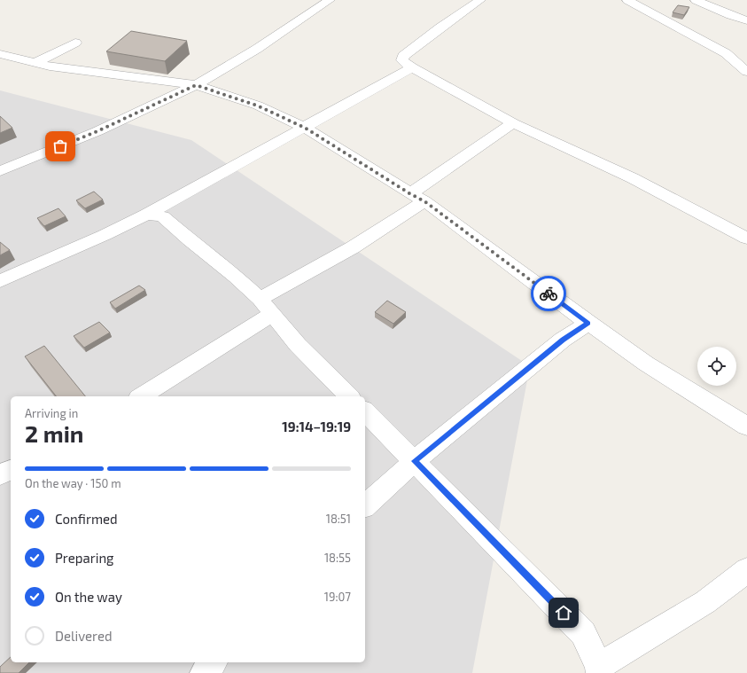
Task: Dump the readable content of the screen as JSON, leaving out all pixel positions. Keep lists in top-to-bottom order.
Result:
{
  "page": {
    "heading": ["2 min", "Arriving in", "19:14–19:19"],
    "bar": "On the way · 150 m",
    "list": [
      ["Confirmed", "18:51"],
      ["Preparing", "18:55"],
      ["On the way", "19:07"],
      "Delivered"
    ]
  }
}
